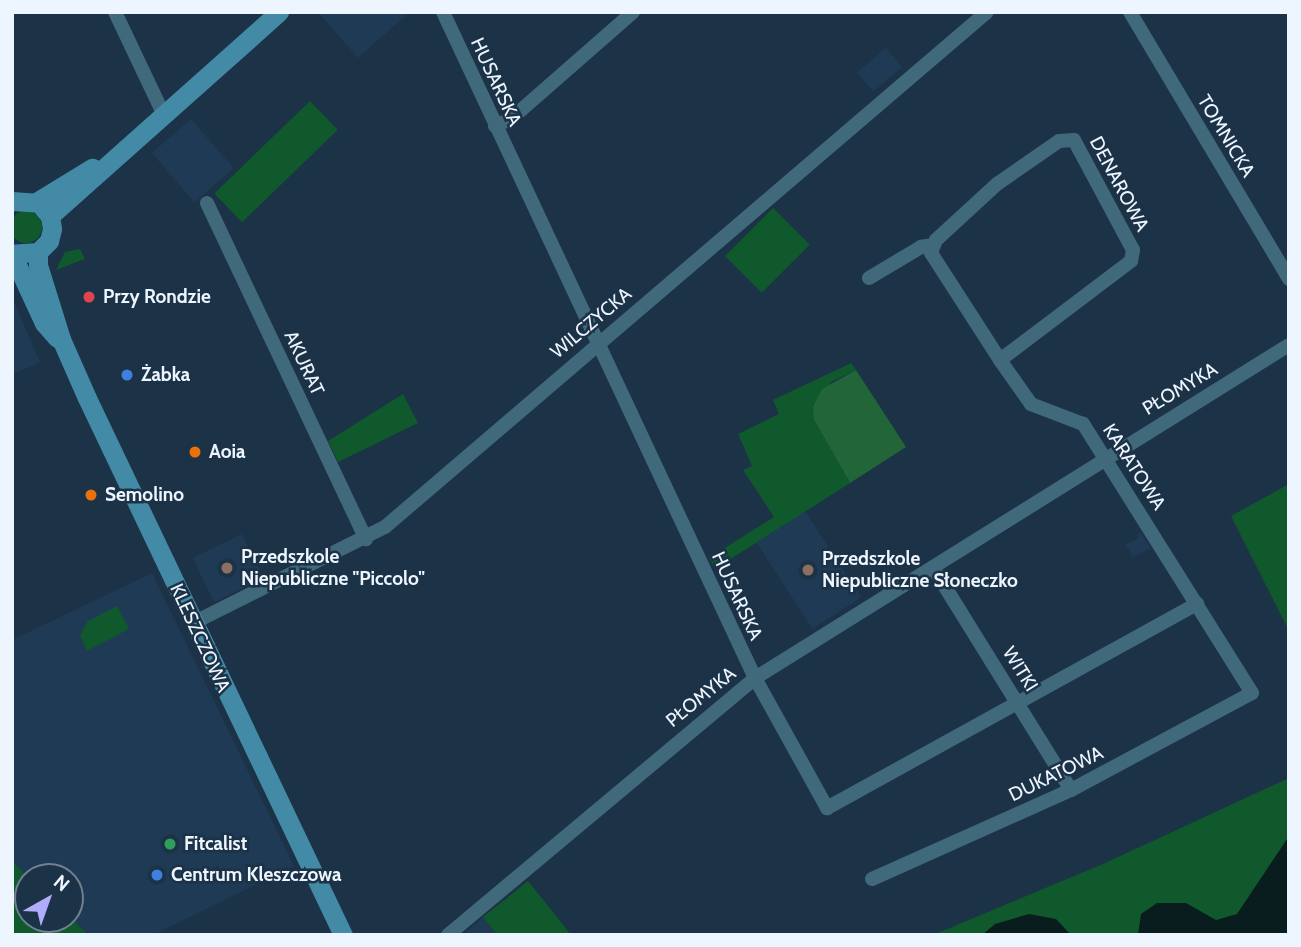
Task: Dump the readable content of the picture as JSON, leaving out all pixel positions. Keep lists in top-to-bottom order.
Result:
{
  "streets": {
    "main road": ["KLESZCZOWA"],
    "street": [
      "HUSARSKA",
      "TOMNICKA",
      "DENAROWA",
      "WILCZYCKA",
      "AKURAT",
      "PŁOMYKA",
      "KARATOWA",
      "WITKI",
      "DUKATOWA"
    ]
  },
  "crossings": [
    ["HUSARSKA", "WILCZYCKA"],
    ["HUSARSKA", "PŁOMYKA"],
    ["HUSARSKA", "KARATOWA"],
    ["HUSARSKA", "WITKI"],
    ["DENAROWA", "KARATOWA"],
    ["WILCZYCKA", "AKURAT"],
    ["WILCZYCKA", "KLESZCZOWA"],
    ["PŁOMYKA", "KARATOWA"],
    ["PŁOMYKA", "WITKI"],
    ["KARATOWA", "DUKATOWA"],
    ["WITKI", "DUKATOWA"]
  ],
  "places": [
    "Przy Rondzie",
    "Żabka",
    "Aoia",
    "Semolino",
    "Przedszkole Niepubliczne \"Piccolo\"",
    "Przedszkole Niepubliczne Słoneczko",
    "Fitcalist",
    "Centrum Kleszczowa"
  ],
  "north": "top right"
}
